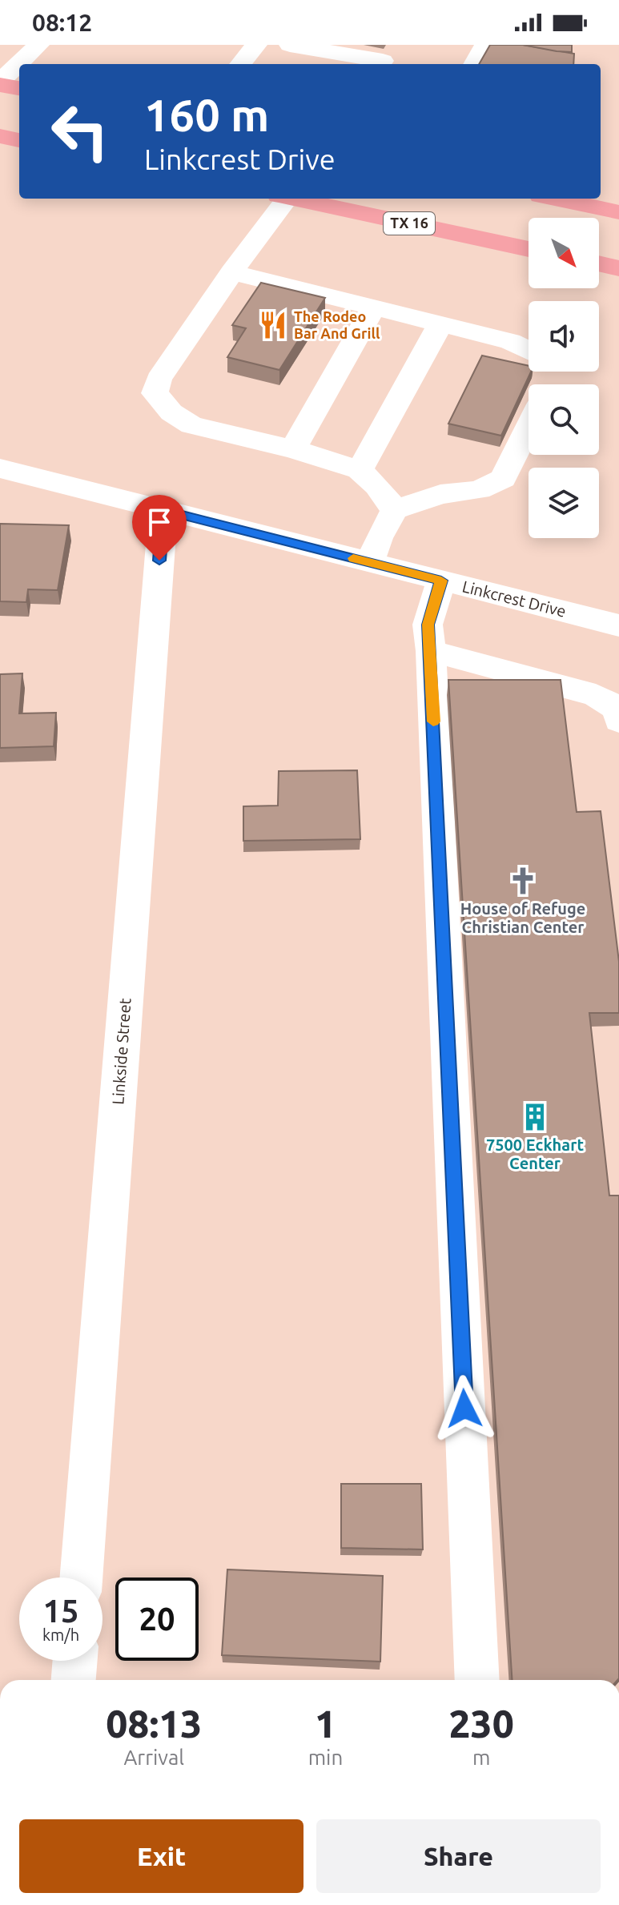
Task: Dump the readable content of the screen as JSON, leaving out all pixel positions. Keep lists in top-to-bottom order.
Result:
{
  "streets": {
    "main road": ["TX 16"],
    "street": ["Linkcrest Drive", "Linkside Street"]
  },
  "crossings": [
    ["Linkcrest Drive", "Linkside Street"]
  ],
  "places": {
    "restaurant": ["The Rodeo Bar And Grill"],
    "church": ["House of Refuge Christian Center"],
    "building": ["7500 Eckhart Center"]
  },
  "north": "bottom right",
  "page": {
    "status": "08:12",
    "turn": ["160 m", "Linkcrest Drive"],
    "speed": "15 km/h",
    "limit": "20",
    "eta": [
      "08:13",
      "Arrival",
      "1",
      "min",
      "230",
      "m"
    ],
    "buttons": ["Exit", "Share"]
  }
}
